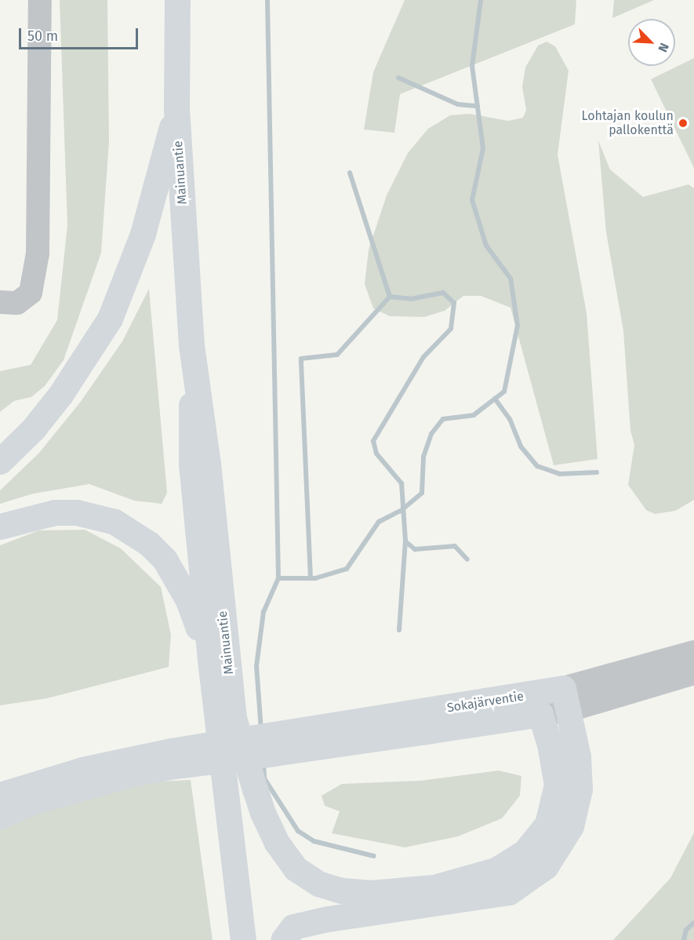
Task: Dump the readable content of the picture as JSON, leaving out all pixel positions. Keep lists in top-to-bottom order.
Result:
{
  "streets": {
    "main road": ["Mainuantie", "Sokajärventie"]
  },
  "places": ["Lohtajan koulun pallokenttä"],
  "scale_bar": "50 m",
  "north": "bottom right"
}
